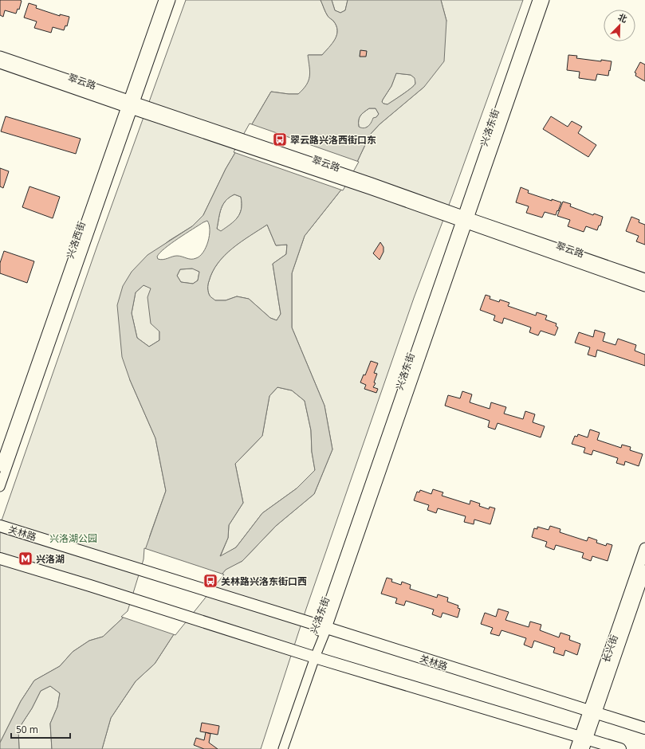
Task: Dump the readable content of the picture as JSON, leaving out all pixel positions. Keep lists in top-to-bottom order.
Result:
{
  "streets": {
    "main road": ["关林路", "长兴街"],
    "street": ["翠云路", "兴洛东街", "兴洛西街"]
  },
  "crossings": [
    ["翠云路", "兴洛东街"],
    ["翠云路", "兴洛西街"],
    ["兴洛东街", "关林路"],
    ["关林路", "长兴街"]
  ],
  "parks": ["兴洛湖公园"],
  "places": {
    "bus stop": ["翠云路兴洛西街口东", "关林路兴洛东街口西"],
    "metro station": ["兴洛湖"]
  },
  "scale_bar": "50 m",
  "north": "top right"
}
